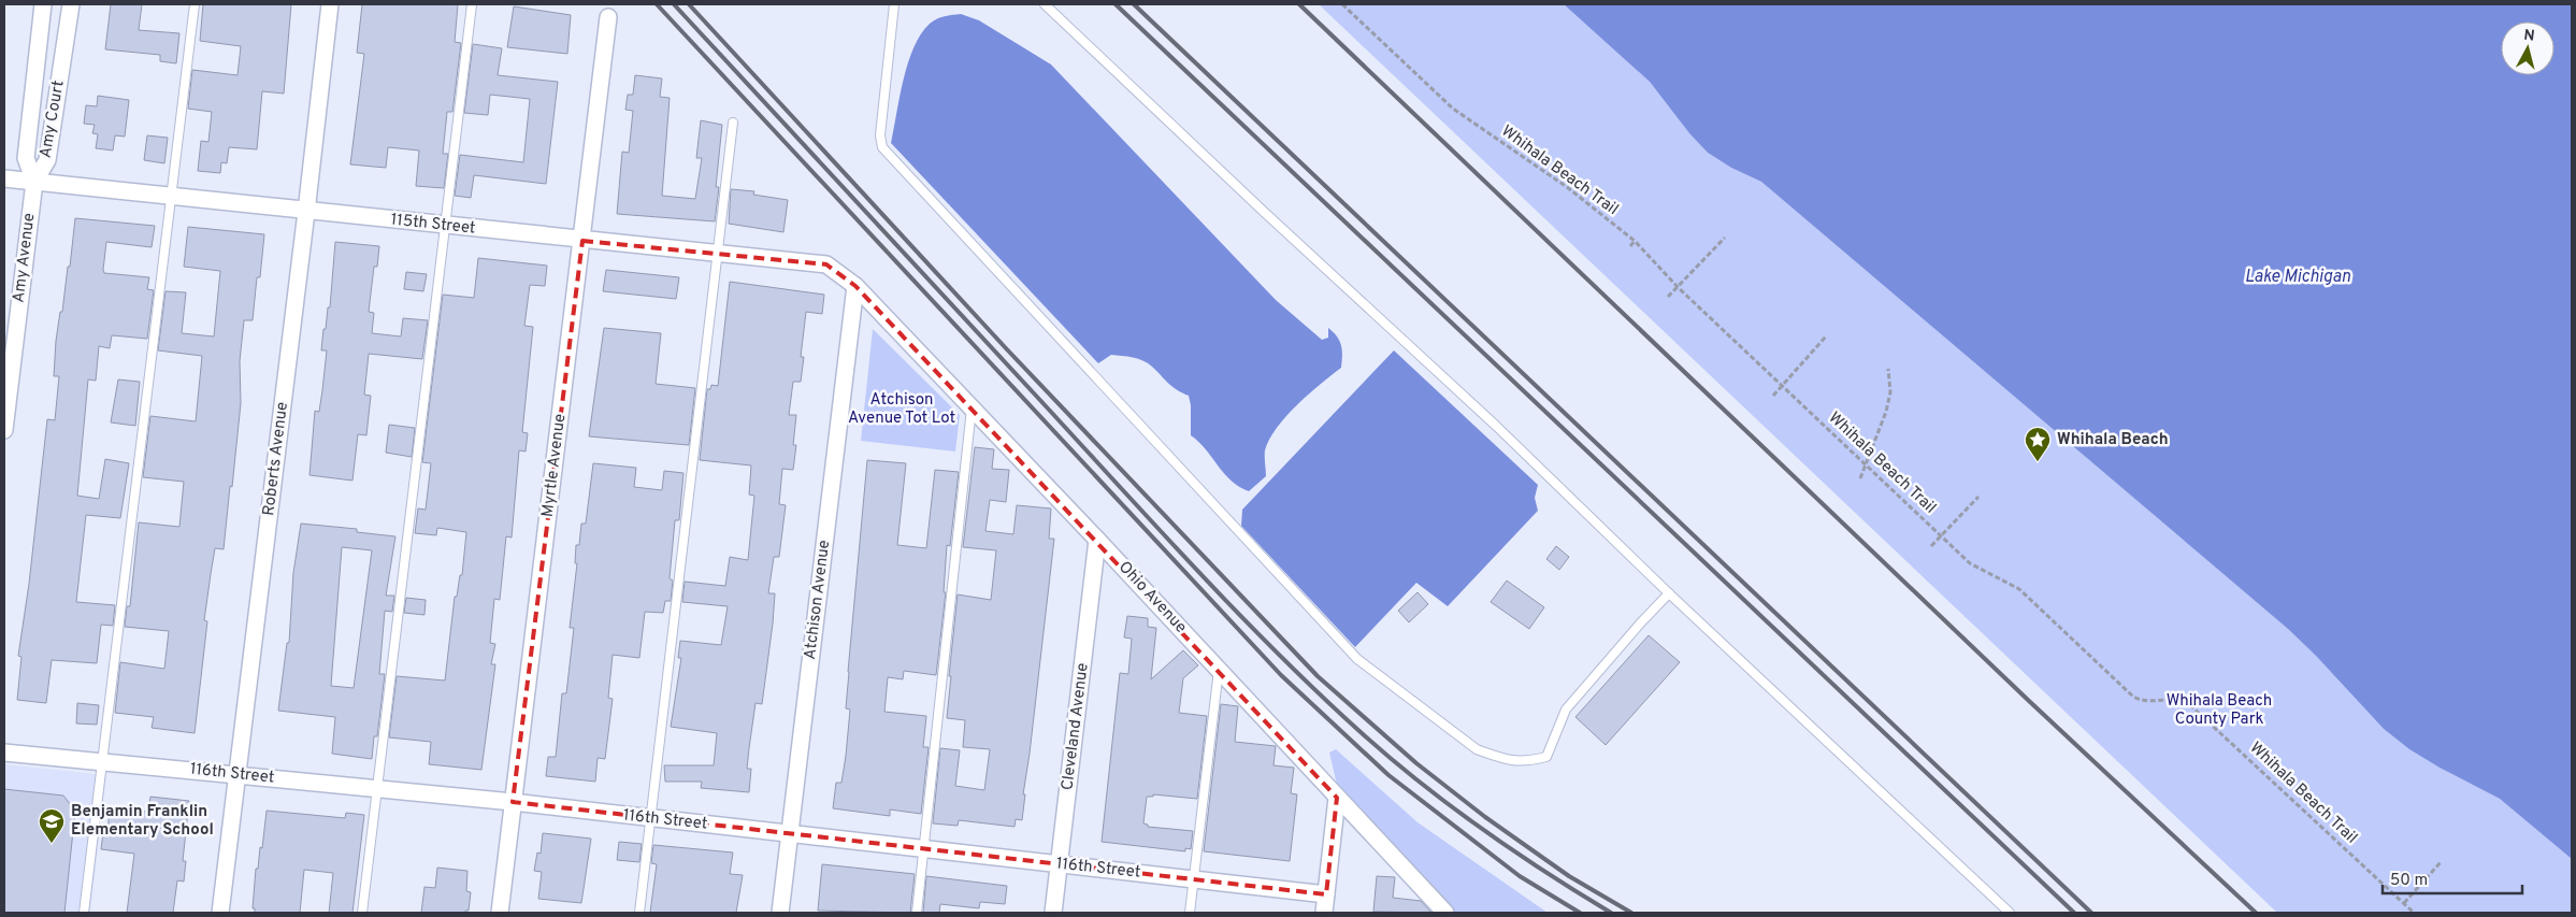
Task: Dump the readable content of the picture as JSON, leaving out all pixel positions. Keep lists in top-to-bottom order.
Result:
{
  "streets": {
    "street": [
      "Amy Court",
      "115th Street",
      "Amy Avenue",
      "Roberts Avenue",
      "Myrtle Avenue",
      "Ohio Avenue",
      "Atchison Avenue",
      "Cleveland Avenue",
      "116th Street"
    ],
    "path": ["Whihala Beach Trail"]
  },
  "crossings": [
    ["Amy Court", "115th Street"],
    ["Amy Court", "Amy Avenue"],
    ["115th Street", "Amy Avenue"],
    ["115th Street", "Roberts Avenue"],
    ["115th Street", "Myrtle Avenue"],
    ["115th Street", "Ohio Avenue"],
    ["115th Street", "Atchison Avenue"],
    ["Roberts Avenue", "116th Street"],
    ["Myrtle Avenue", "116th Street"],
    ["Ohio Avenue", "Atchison Avenue"],
    ["Ohio Avenue", "Cleveland Avenue"],
    ["Atchison Avenue", "116th Street"],
    ["Cleveland Avenue", "116th Street"]
  ],
  "water": ["Lake Michigan"],
  "parks": ["Atchison Avenue Tot Lot", "Whihala Beach County Park"],
  "places": {
    "place": ["Whihala Beach"],
    "school or university": ["Benjamin Franklin Elementary School"]
  },
  "scale_bar": "50 m",
  "north": "top"
}
